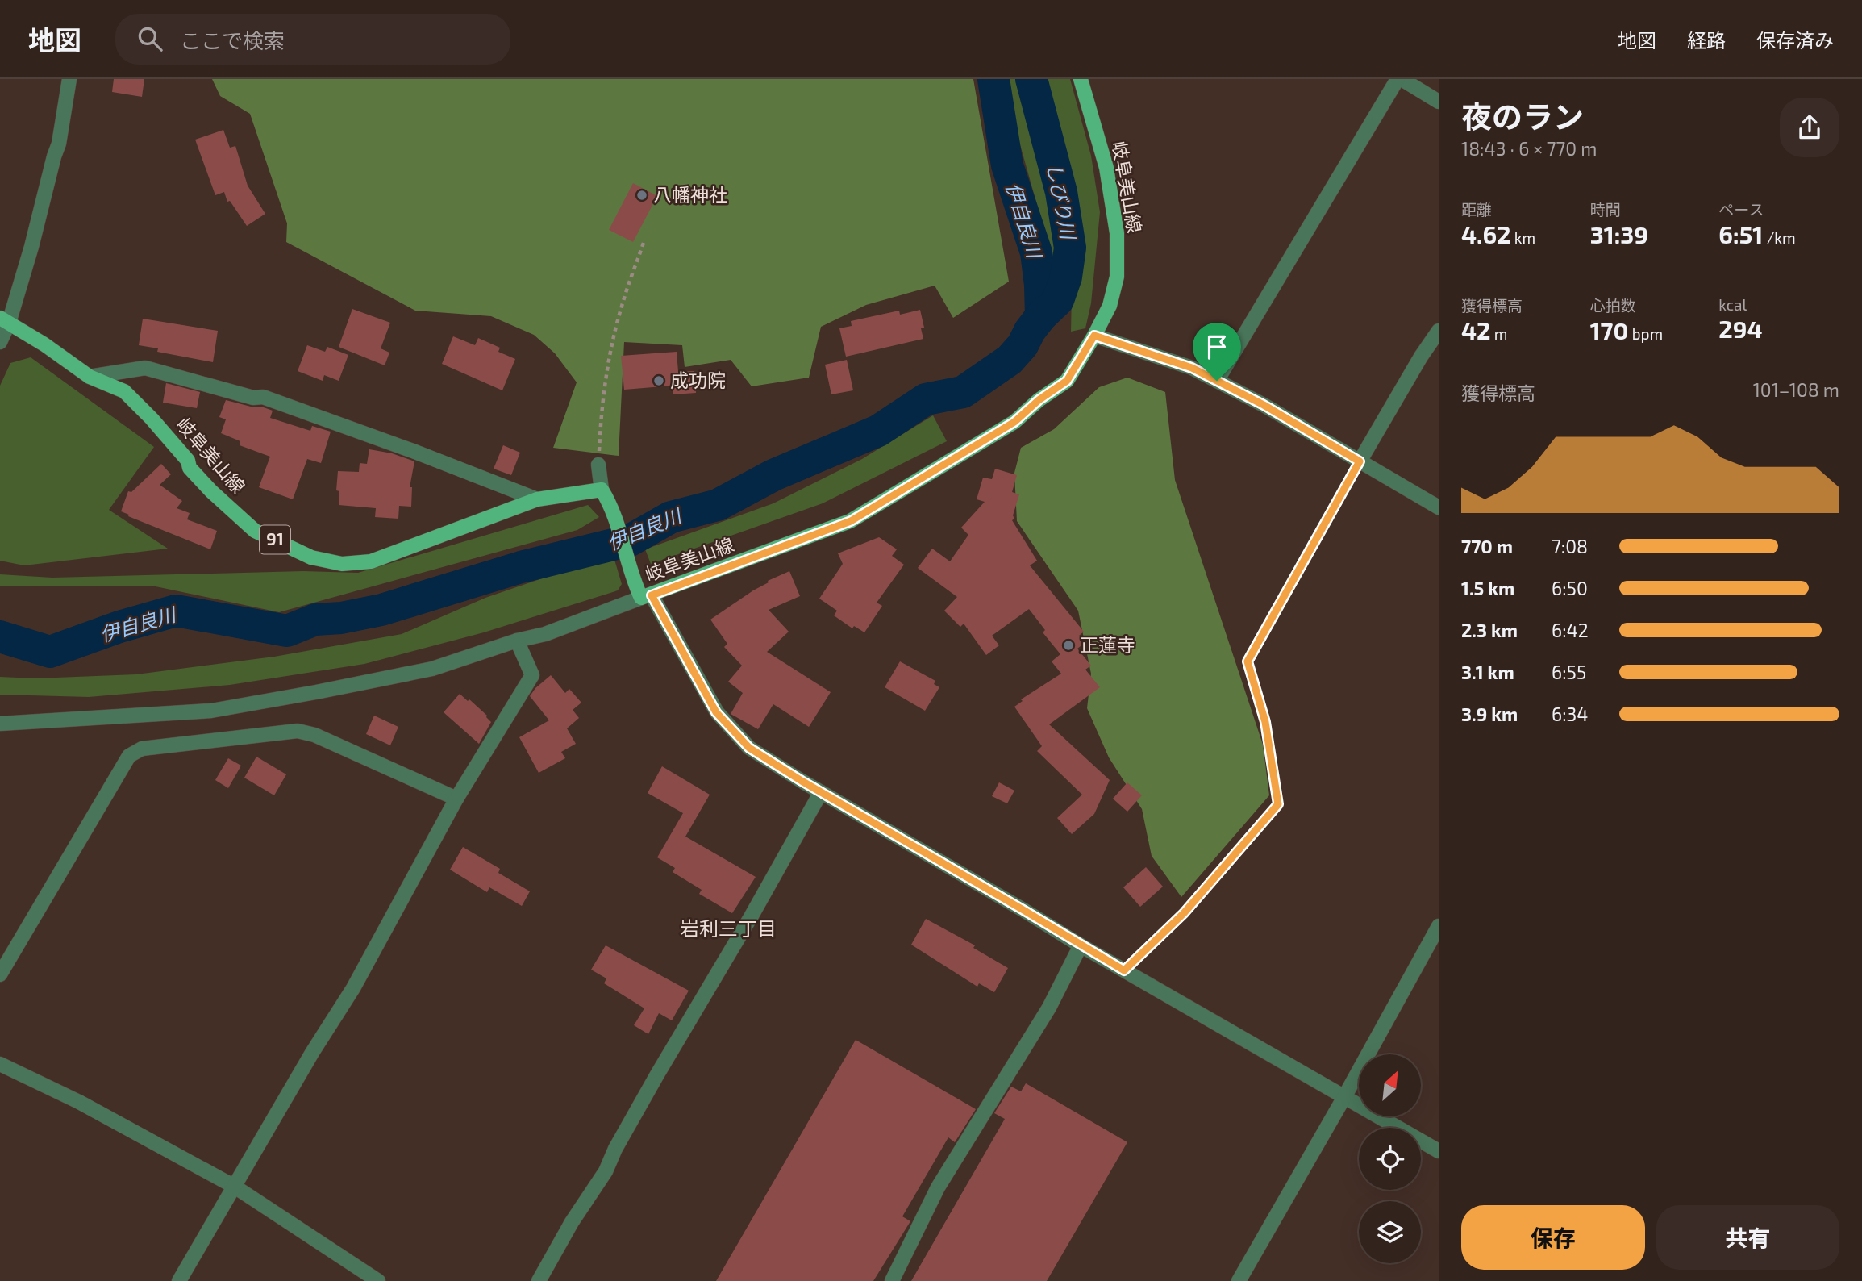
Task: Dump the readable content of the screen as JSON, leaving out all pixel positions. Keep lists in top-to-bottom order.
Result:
{
  "streets": {
    "main road": ["岐阜美山線", "91"]
  },
  "districts": ["岩利三丁目"],
  "water": ["しびり川", "伊自良川"],
  "places": ["八幡神社", "成功院", "正蓮寺"],
  "north": "top right",
  "page": {
    "header": "地図",
    "search": "ここで検索",
    "nav": ["地図", "経路", "保存済み"],
    "heading": ["夜のラン", "18:43 · 6 × 770 m"],
    "stats": [
      ["距離", "4.62 km"],
      ["時間", "31:39"],
      ["ペース", "6:51 /km"],
      ["獲得標高", "42 m"],
      ["心拍数", "170 bpm"],
      ["kcal", "294"]
    ],
    "chart": ["獲得標高", "101–108 m"],
    "list": [
      {
        "name": "770 m",
        "note": "7:08"
      },
      {
        "name": "1.5 km",
        "note": "6:50"
      },
      {
        "name": "2.3 km",
        "note": "6:42"
      },
      {
        "name": "3.1 km",
        "note": "6:55"
      },
      {
        "name": "3.9 km",
        "note": "6:34"
      }
    ],
    "buttons": ["保存", "共有"]
  }
}
